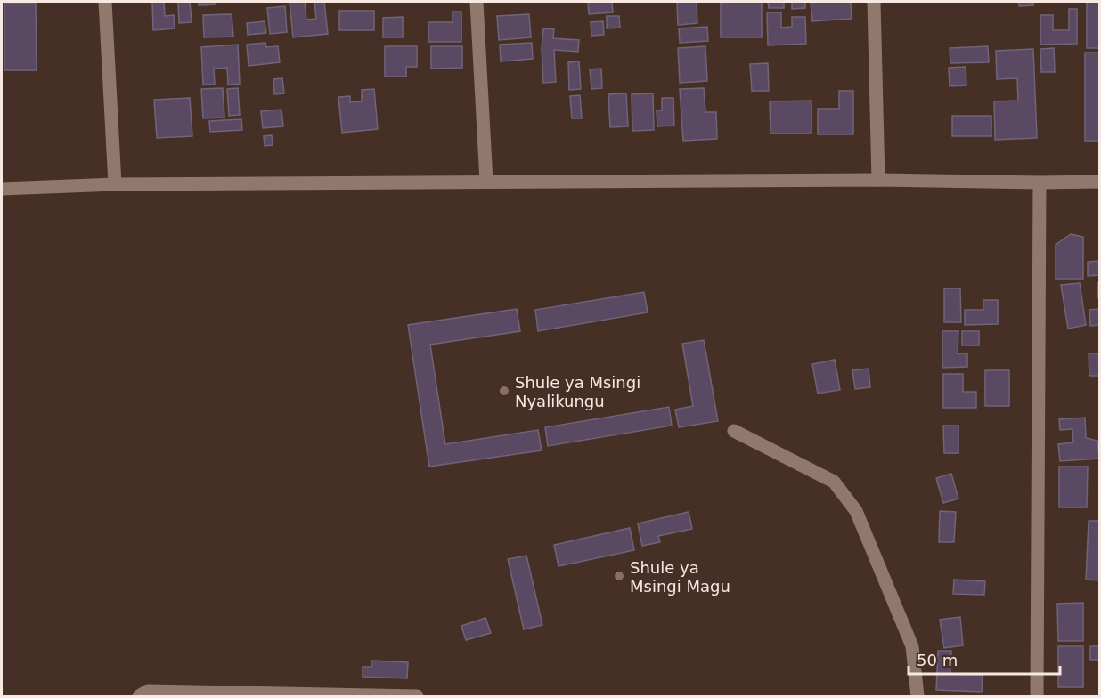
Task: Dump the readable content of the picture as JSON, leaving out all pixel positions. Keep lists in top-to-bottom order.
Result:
{
  "places": ["Shule ya Msingi Nyalikungu", "Shule ya Msingi Magu"],
  "scale_bar": "50 m"
}
